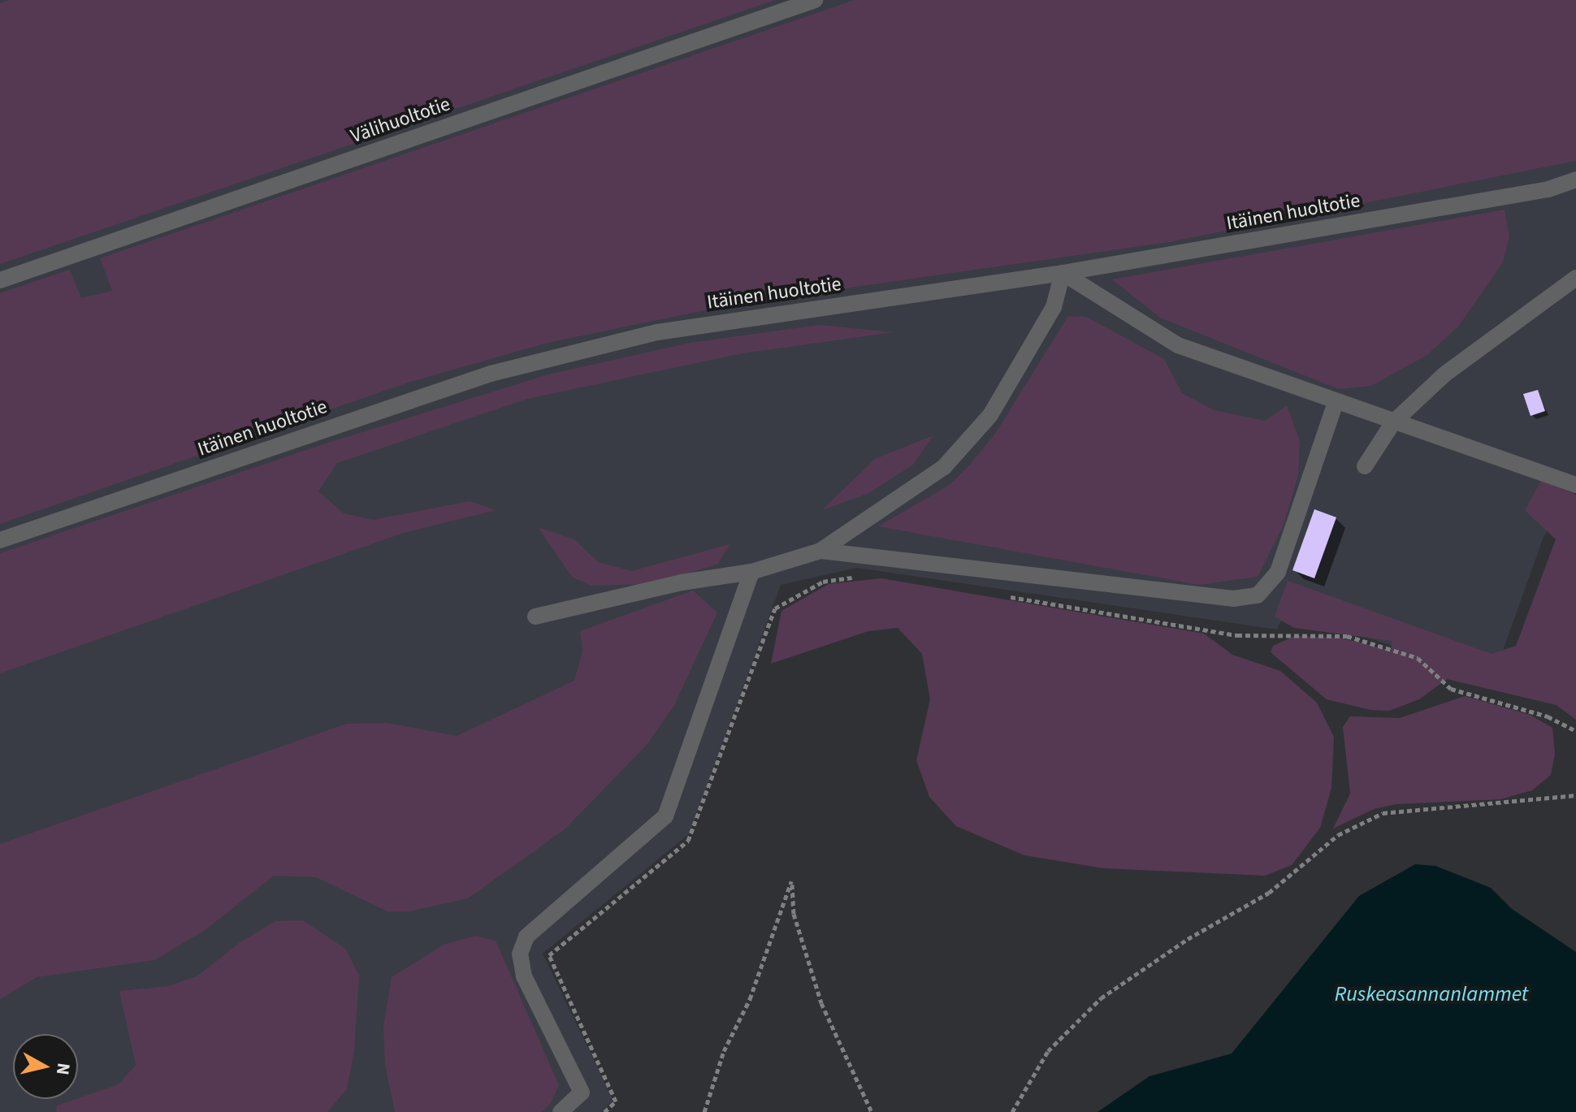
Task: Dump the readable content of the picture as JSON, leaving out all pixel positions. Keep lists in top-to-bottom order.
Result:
{
  "streets": {
    "lane": ["Välihuoltotie", "Itäinen huoltotie"]
  },
  "water": ["Ruskeasannanlammet"],
  "north": "right"
}
